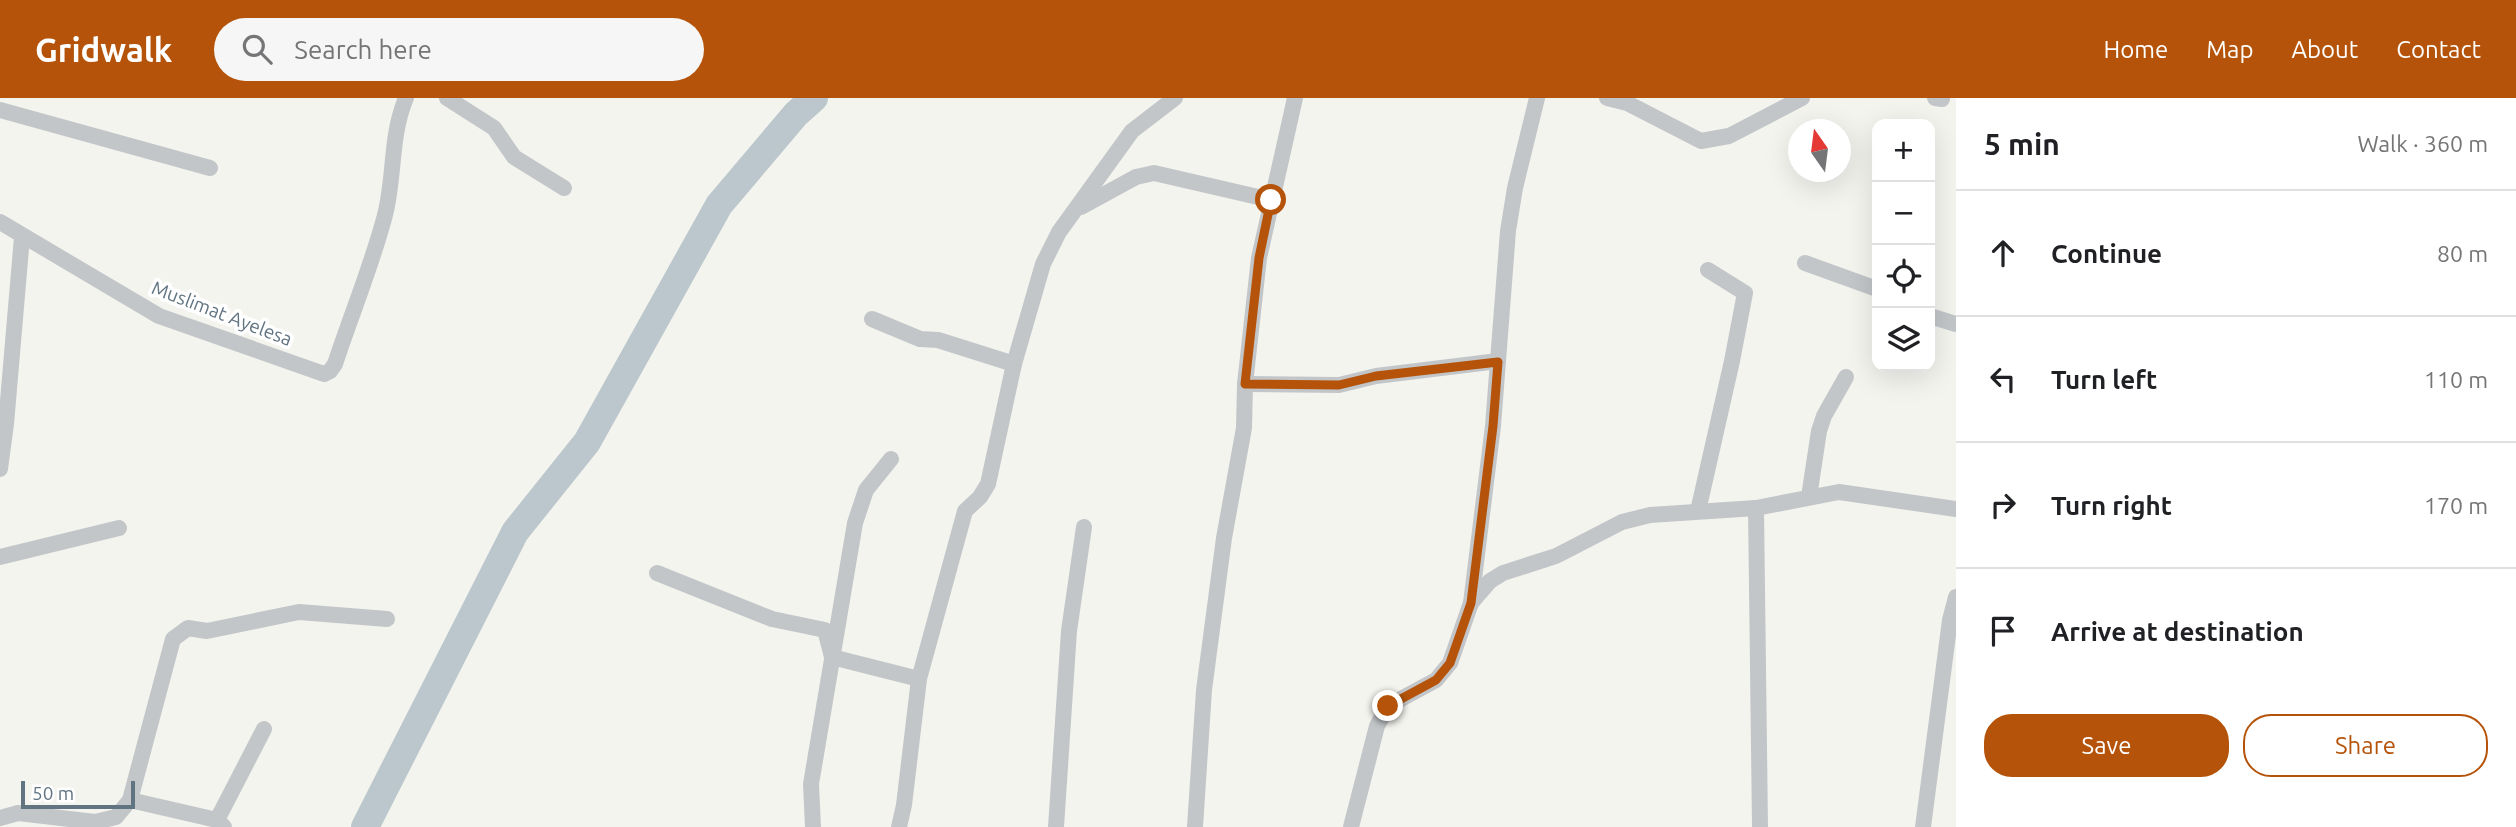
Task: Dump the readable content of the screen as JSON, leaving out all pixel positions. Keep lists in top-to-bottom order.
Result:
{
  "streets": {
    "street": ["Muslimat Ayelesa"]
  },
  "scale_bar": "50 m",
  "north": "top",
  "page": {
    "header": "Gridwalk",
    "search": "Search here",
    "nav": [
      "Home",
      "Map",
      "About",
      "Contact"
    ],
    "heading": ["5 min", "Walk · 360 m"],
    "map_buttons": ["+", "−"],
    "list": [
      ["Continue", "80 m"],
      ["Turn left", "110 m"],
      ["Turn right", "170 m"],
      "Arrive at destination"
    ],
    "buttons": ["Save", "Share"],
    "scale": "50 m"
  }
}
